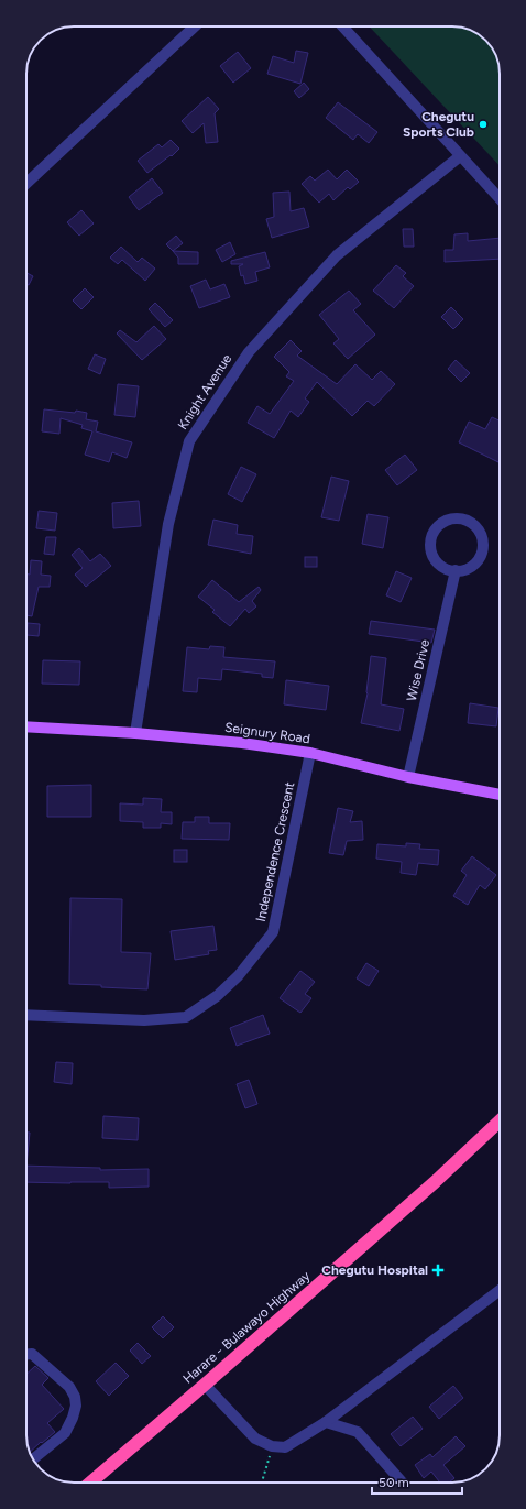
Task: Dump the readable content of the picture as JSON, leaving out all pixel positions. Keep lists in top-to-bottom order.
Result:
{
  "streets": {
    "highway": ["Harare - Bulawayo Highway"],
    "main road": ["Seignury Road"],
    "street": ["Knight Avenue", "Wise Drive", "Independence Crescent"]
  },
  "crossings": [
    ["Knight Avenue", "Seignury Road"],
    ["Wise Drive", "Seignury Road"],
    ["Seignury Road", "Independence Crescent"]
  ],
  "places": {
    "other": ["Chegutu Sports Club"],
    "health": ["Chegutu Hospital"]
  },
  "scale_bar": "50 m"
}
